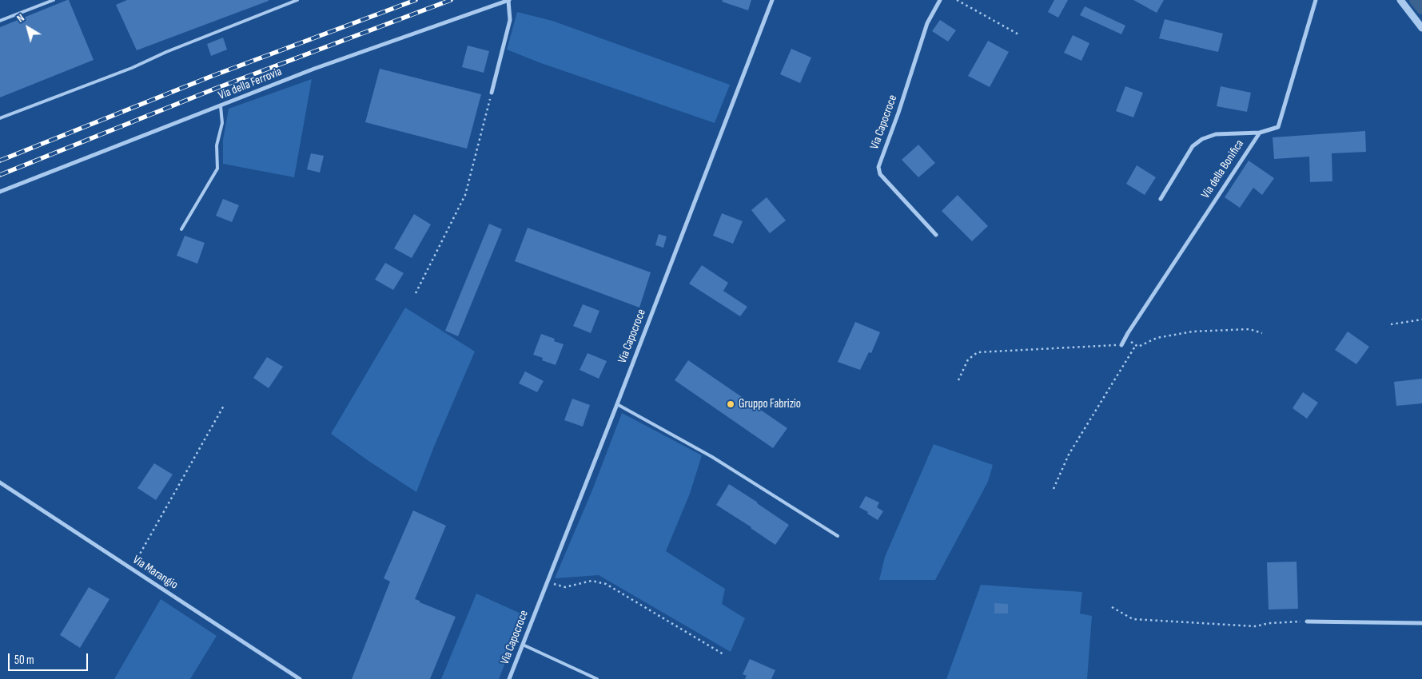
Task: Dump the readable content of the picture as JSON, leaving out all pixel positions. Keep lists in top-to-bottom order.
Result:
{
  "streets": {
    "street": [
      "Via della Ferrovia",
      "Via Capocroce",
      "Via della Bonifica",
      "Via Marangio"
    ]
  },
  "places": ["Gruppo Fabrizio"],
  "scale_bar": "50 m",
  "north": "top left"
}
